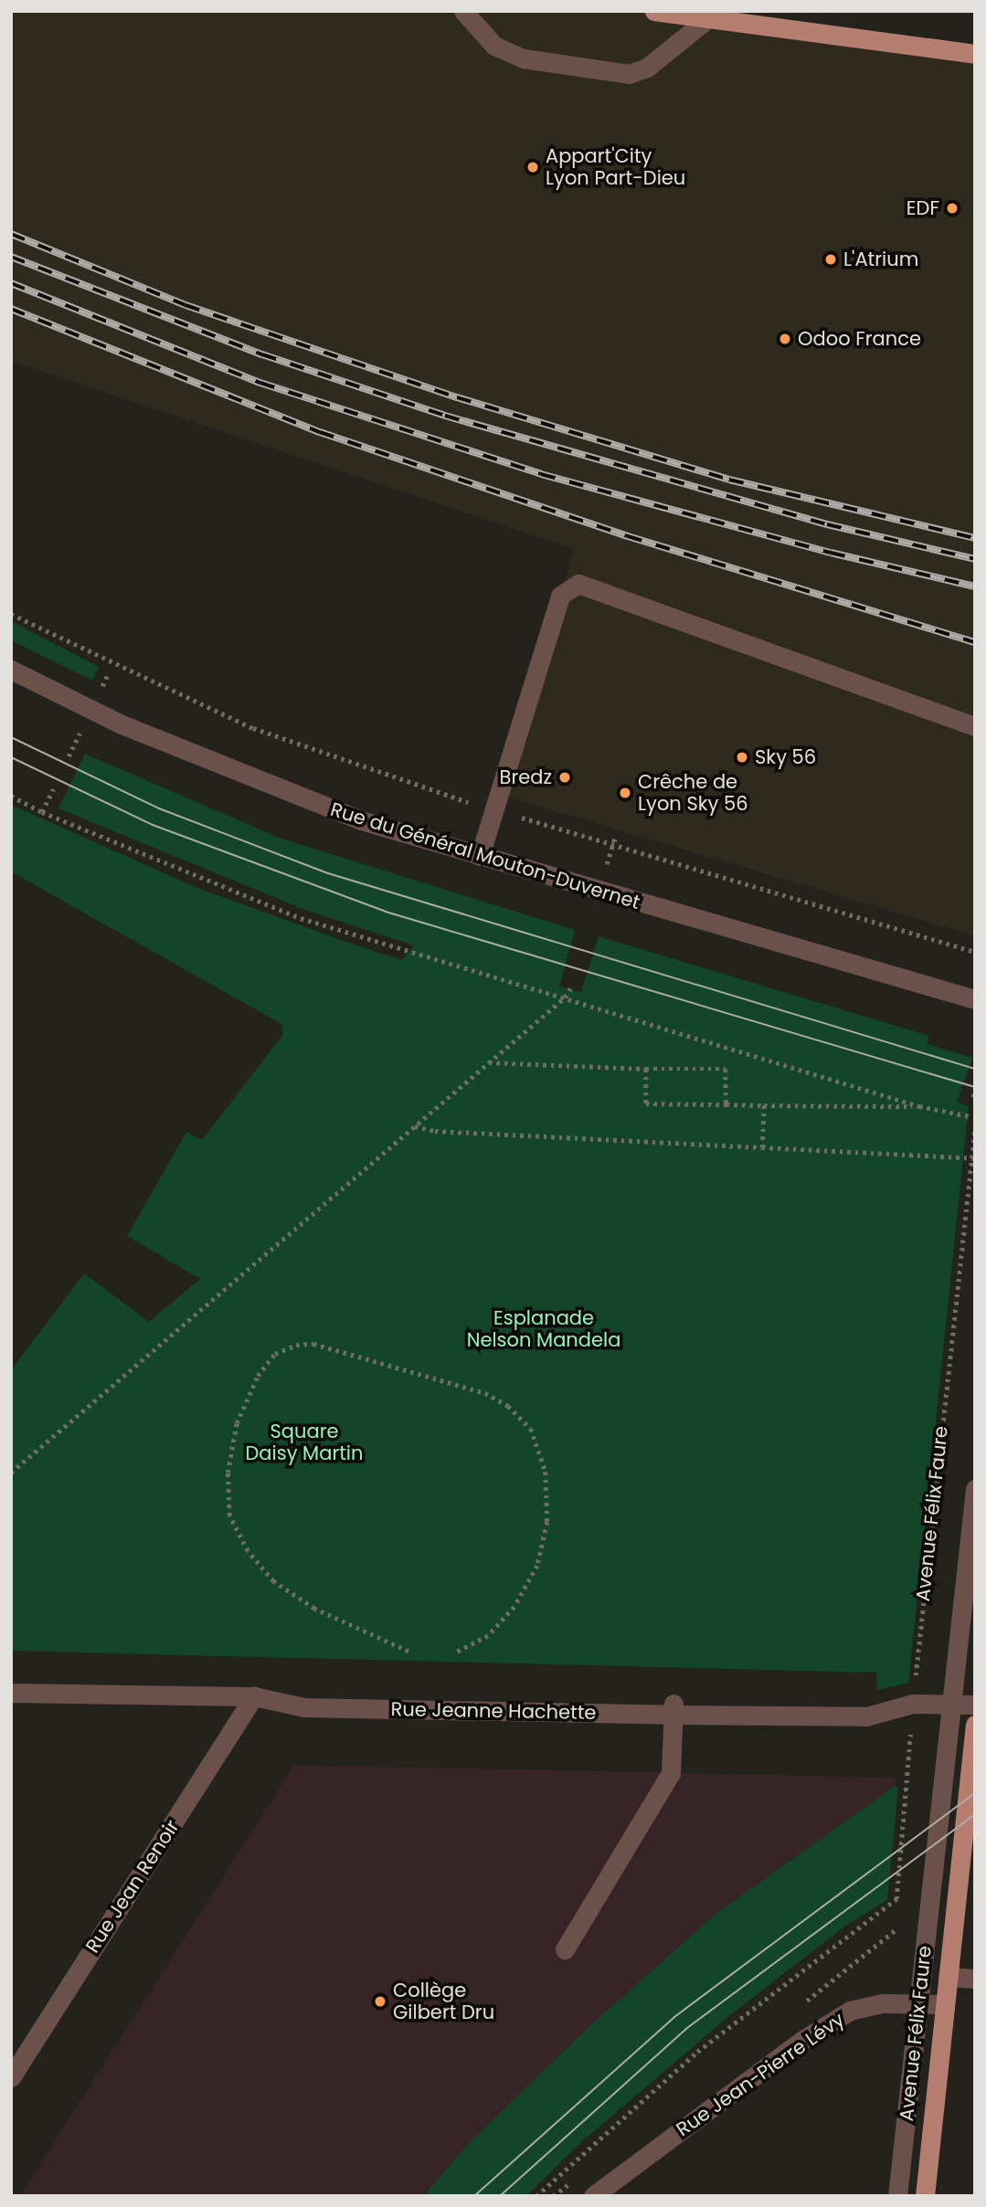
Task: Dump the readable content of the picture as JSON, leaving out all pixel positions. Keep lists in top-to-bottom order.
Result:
{
  "streets": {
    "main road": ["Avenue Félix Faure"],
    "street": [
      "Rue du Général Mouton-Duvernet",
      "Rue Jeanne Hachette",
      "Rue Jean Renoir",
      "Rue Jean-Pierre Lévy"
    ]
  },
  "crossings": [
    ["Avenue Félix Faure", "Rue Jeanne Hachette"],
    ["Avenue Félix Faure", "Rue Jean-Pierre Lévy"],
    ["Rue Jeanne Hachette", "Rue Jean Renoir"]
  ],
  "parks": ["Esplanade Nelson Mandela", "Square Daisy Martin"],
  "places": [
    "Appart'City Lyon Part-Dieu",
    "EDF",
    "L'Atrium",
    "Odoo France",
    "Sky 56",
    "Bredz",
    "Crêche de Lyon Sky 56",
    "Collège Gilbert Dru"
  ]
}
